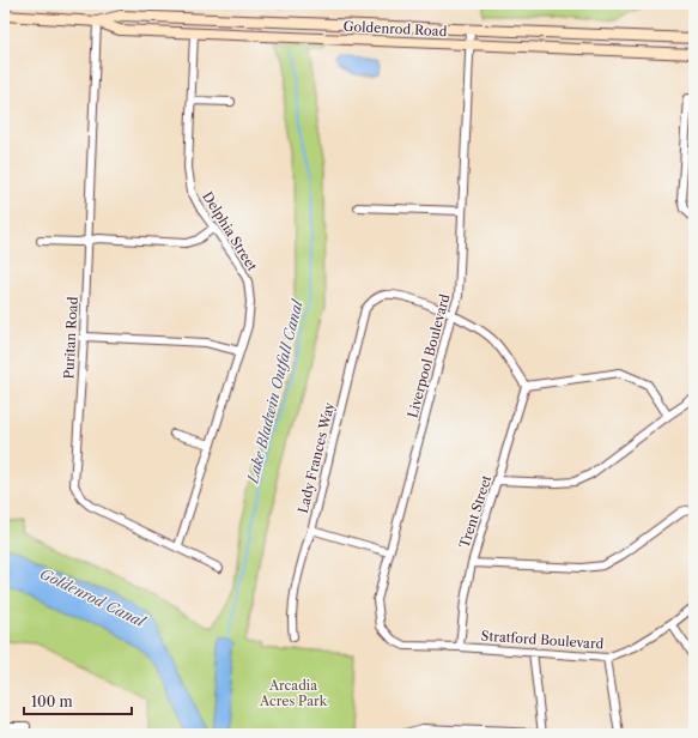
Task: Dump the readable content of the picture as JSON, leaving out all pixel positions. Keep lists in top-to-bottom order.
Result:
{
  "streets": {
    "main road": ["Goldenrod Road"],
    "street": [
      "Delphia Street",
      "Puritan Road",
      "Liverpool Boulevard",
      "Lady Frances Way",
      "Trent Street",
      "Stratford Boulevard"
    ]
  },
  "crossings": [
    ["Goldenrod Road", "Delphia Street"],
    ["Goldenrod Road", "Puritan Road"],
    ["Goldenrod Road", "Liverpool Boulevard"],
    ["Delphia Street", "Puritan Road"],
    ["Liverpool Boulevard", "Lady Frances Way"],
    ["Liverpool Boulevard", "Stratford Boulevard"],
    ["Trent Street", "Stratford Boulevard"]
  ],
  "water": ["Lake Bladwin Outfall Canal", "Goldenrod Canal"],
  "parks": ["Arcadia Acres Park"],
  "scale_bar": "100 m"
}
